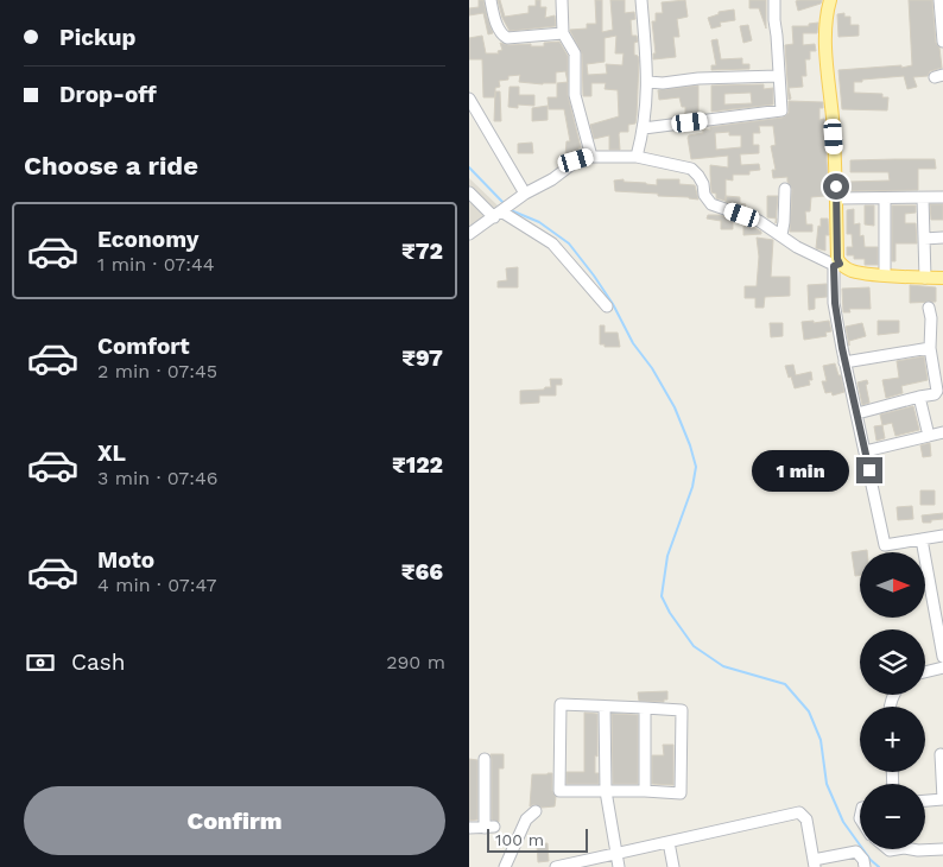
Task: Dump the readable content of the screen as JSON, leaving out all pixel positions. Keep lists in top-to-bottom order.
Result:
{
  "scale_bar": "100 m",
  "north": "right",
  "page": {
    "banner": ["Pickup", "Drop-off"],
    "heading": "Choose a ride",
    "list": [
      {
        "name": "Economy",
        "note": "1 min · 07:44",
        "value": "₹72"
      },
      {
        "name": "Comfort",
        "note": "2 min · 07:45",
        "value": "₹97"
      },
      {
        "name": "XL",
        "note": "3 min · 07:46",
        "value": "₹122"
      },
      {
        "name": "Moto",
        "note": "4 min · 07:47",
        "value": "₹66"
      }
    ],
    "bubble": "1 min",
    "map_buttons": ["+", "−"],
    "pay": ["Cash", "290 m"],
    "buttons": "Confirm",
    "scale": "100 m"
  }
}
